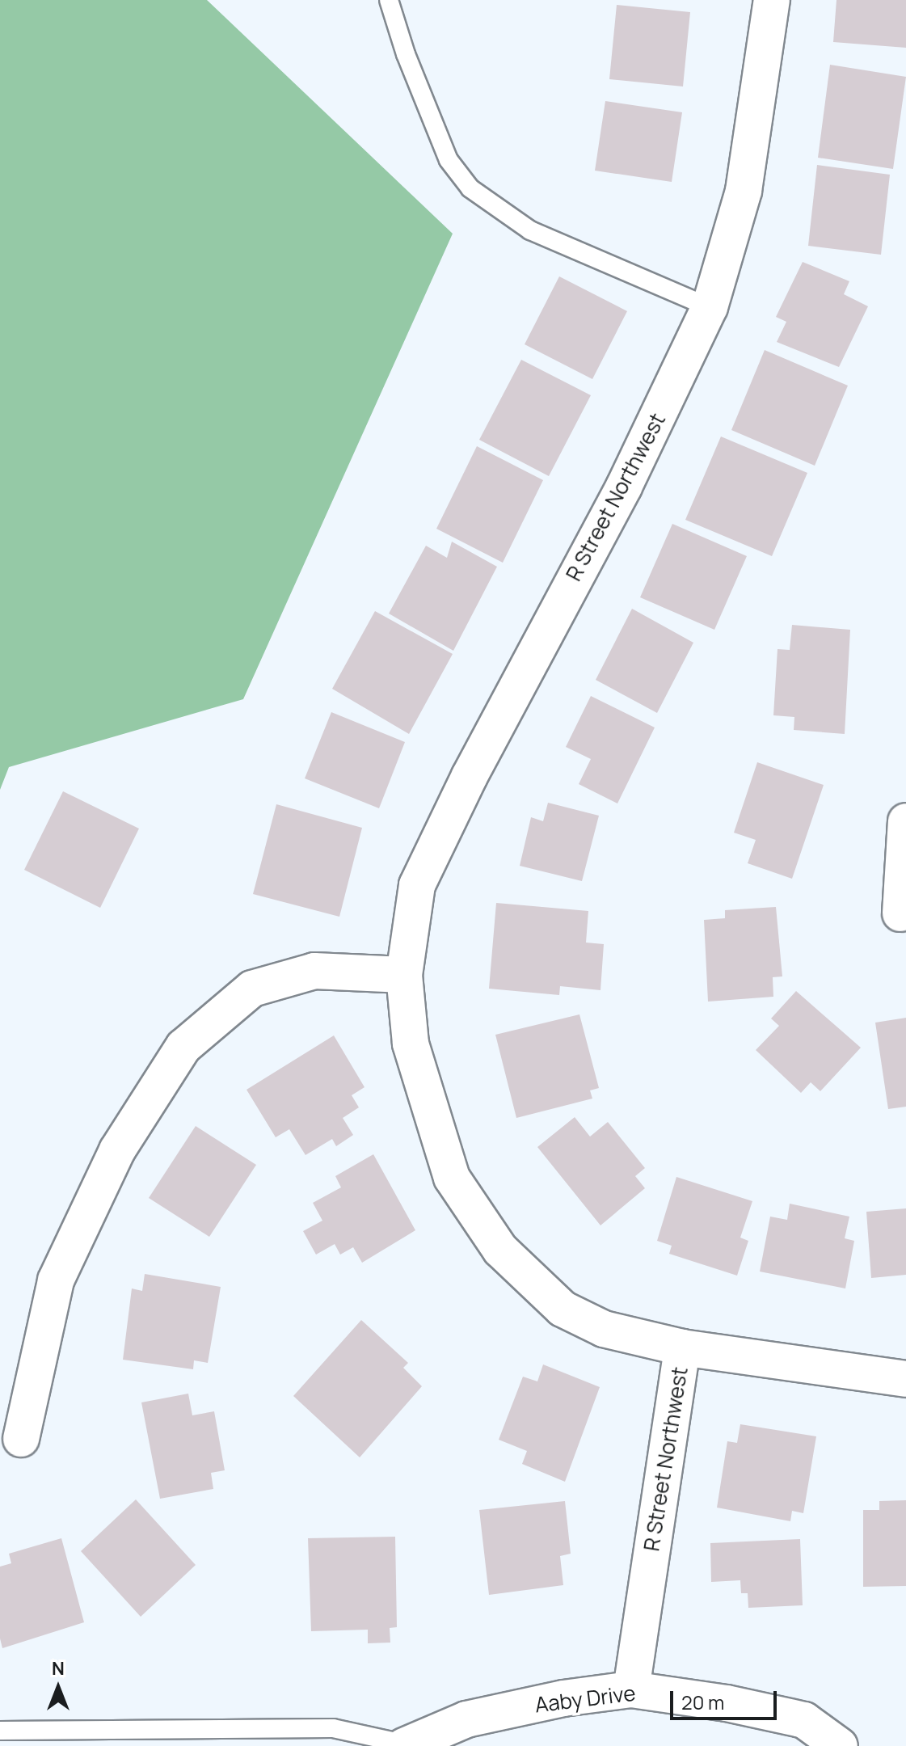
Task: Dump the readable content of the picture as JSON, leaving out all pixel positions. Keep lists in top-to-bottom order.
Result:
{
  "streets": {
    "street": ["R Street Northwest", "Aaby Drive"]
  },
  "crossings": [
    ["R Street Northwest", "Aaby Drive"]
  ],
  "scale_bar": "20 m",
  "north": "top"
}
